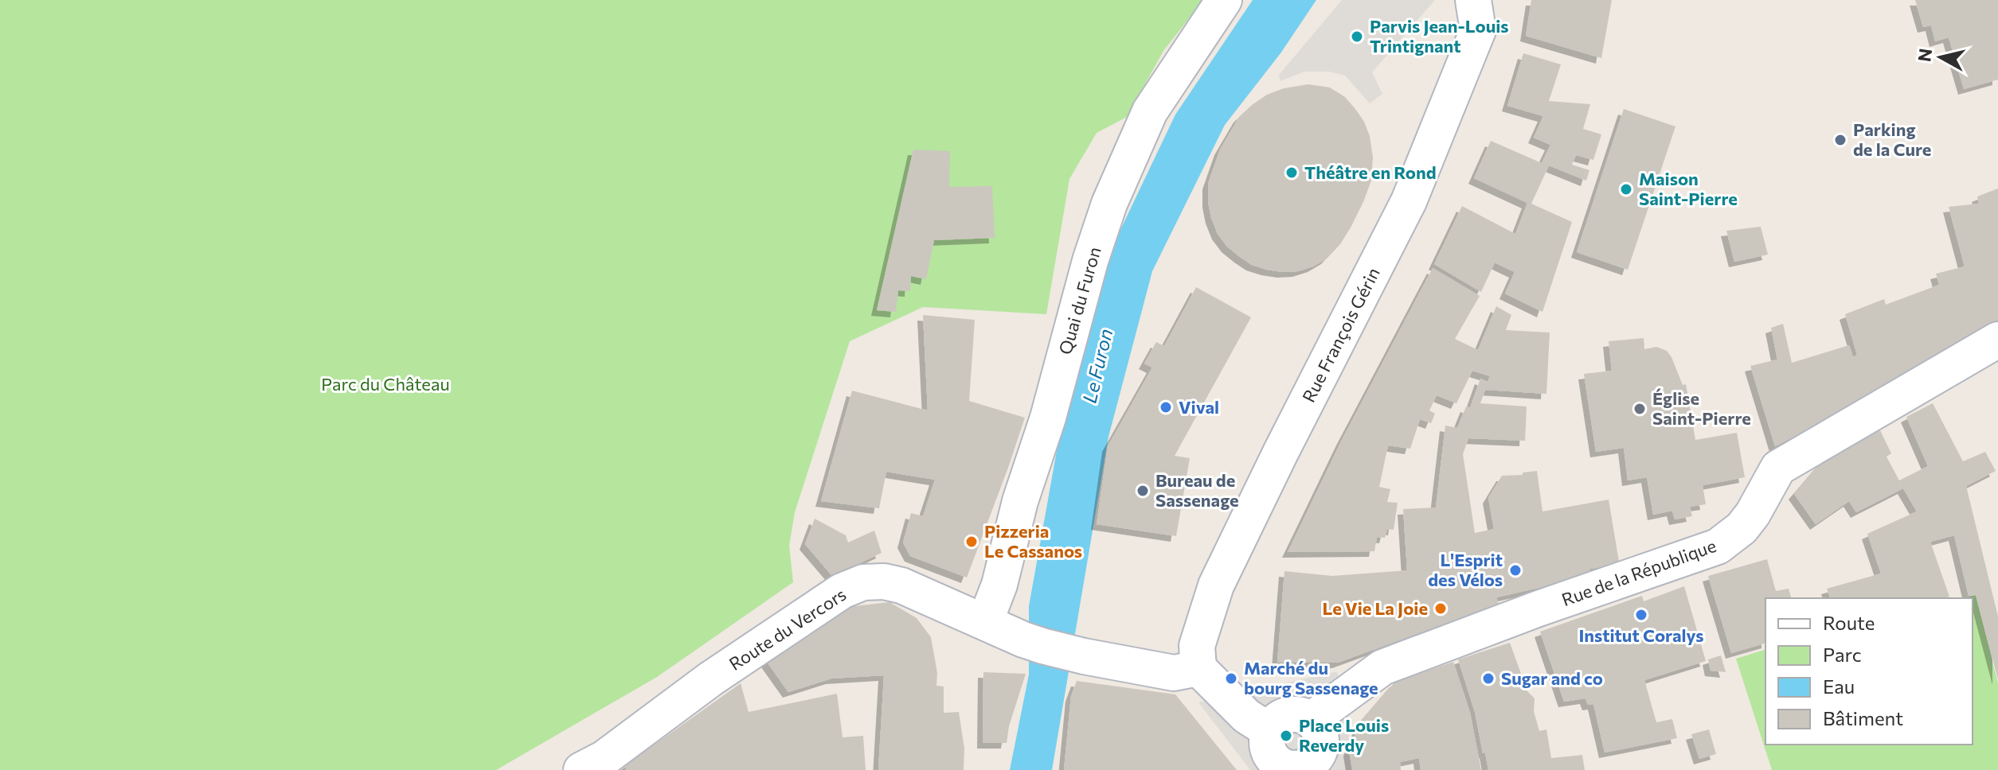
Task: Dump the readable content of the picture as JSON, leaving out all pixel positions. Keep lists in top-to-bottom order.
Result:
{
  "streets": {
    "street": [
      "Quai du Furon",
      "Rue François Gérin",
      "Rue de la République",
      "Route du Vercors"
    ]
  },
  "crossings": [
    ["Quai du Furon", "Route du Vercors"],
    ["Rue François Gérin", "Route du Vercors"]
  ],
  "water": ["Le Furon"],
  "parks": ["Parc du Château"],
  "places": [
    "Parvis Jean-Louis Trintignant",
    "Parking de la Cure",
    "Théâtre en Rond",
    "Maison Saint-Pierre",
    "Vival",
    "Église Saint-Pierre",
    "Bureau de Sassenage",
    "Pizzeria Le Cassanos",
    "L'Esprit des Vélos",
    "Le Vie La Joie",
    "Institut Coralys",
    "Marché du bourg Sassenage",
    "Sugar and co",
    "Place Louis Reverdy"
  ],
  "legend": [
    "Route",
    "Parc",
    "Eau",
    "Bâtiment"
  ],
  "north": "left"
}
